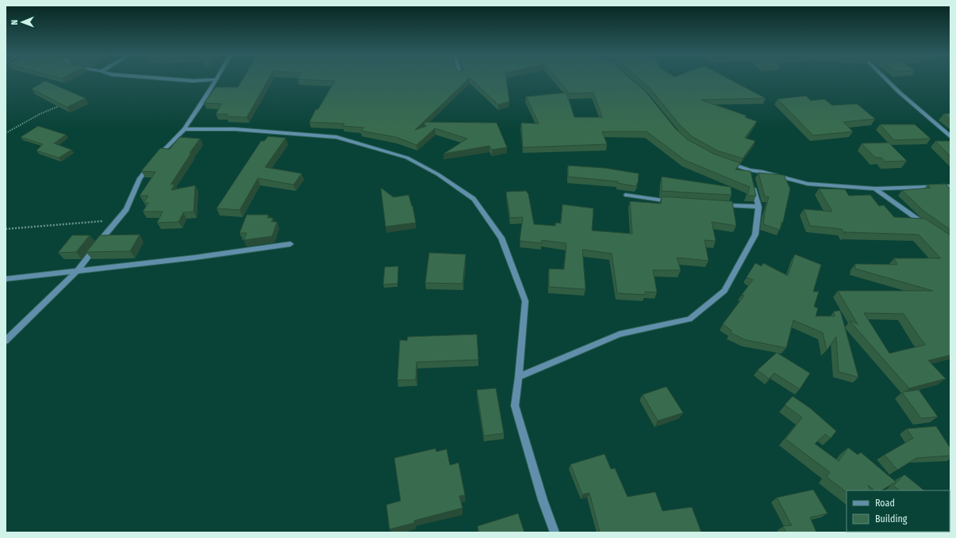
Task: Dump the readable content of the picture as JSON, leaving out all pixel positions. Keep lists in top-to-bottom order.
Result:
{
  "legend": ["Road", "Building"],
  "north": "left"
}
